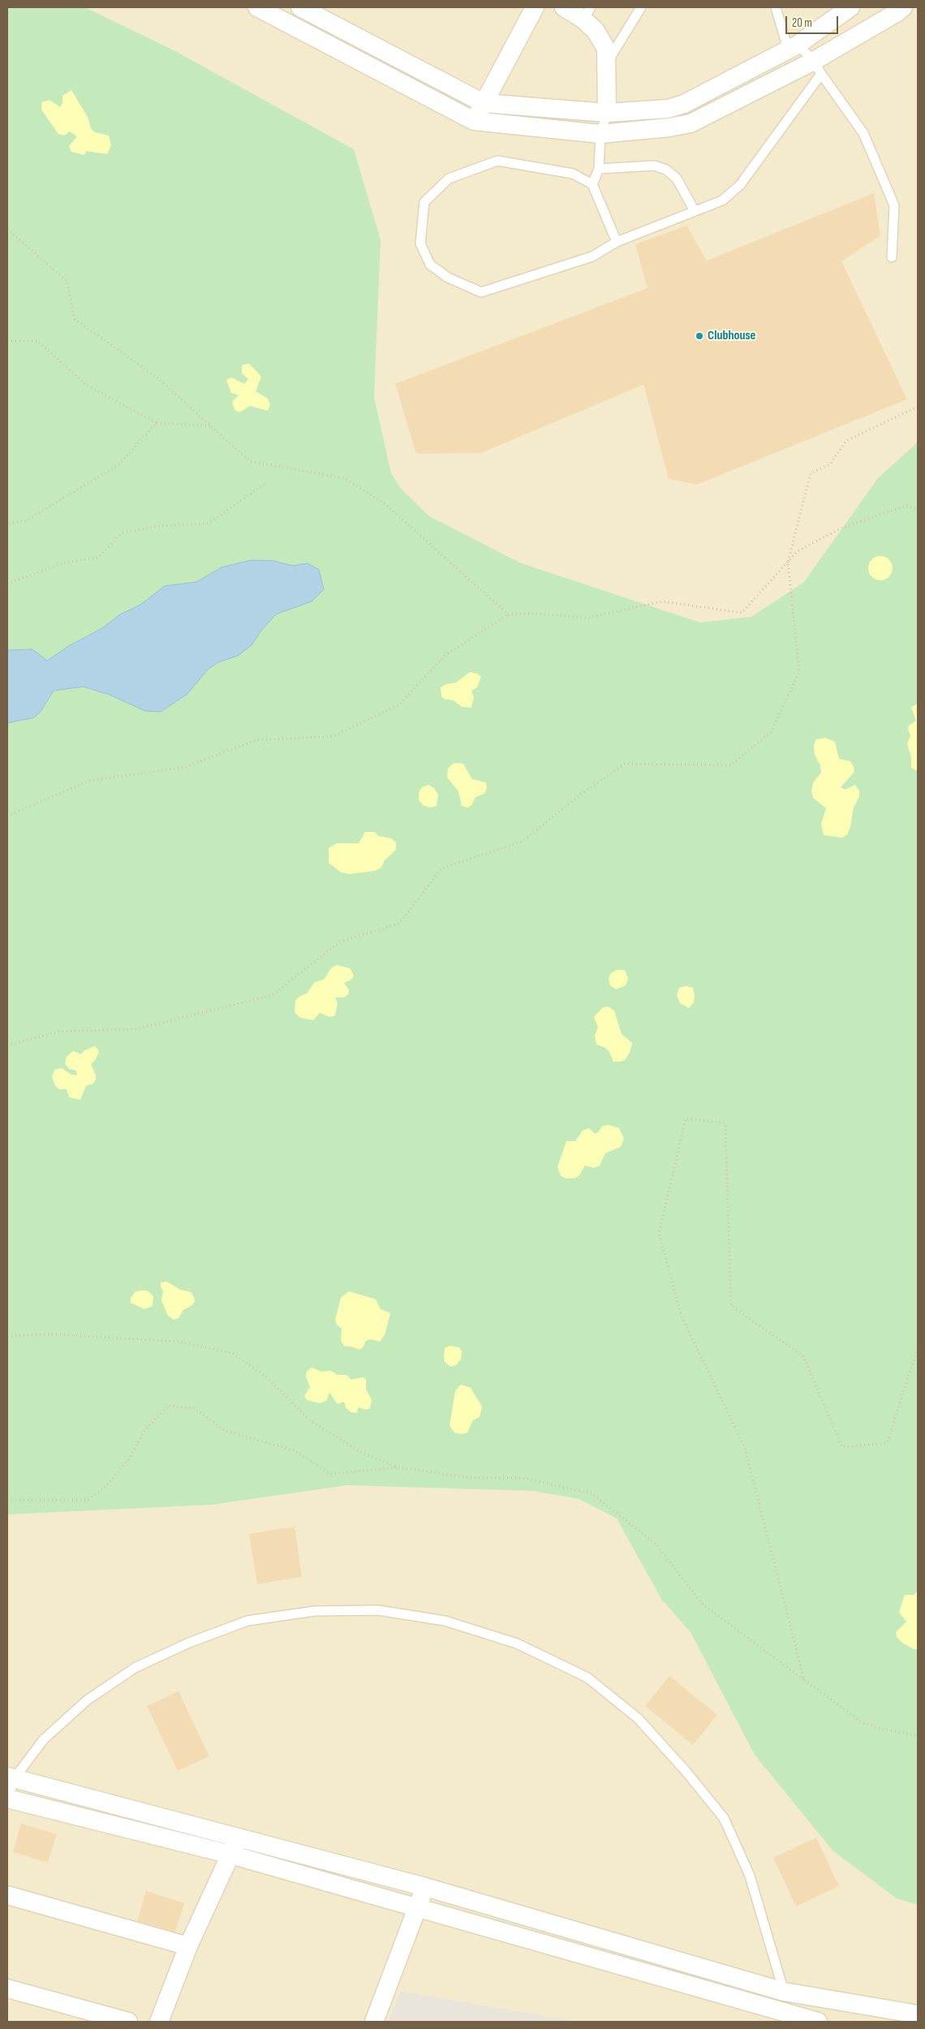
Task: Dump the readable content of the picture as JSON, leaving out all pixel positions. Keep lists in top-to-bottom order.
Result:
{
  "places": ["Clubhouse"],
  "scale_bar": "20 m"
}
